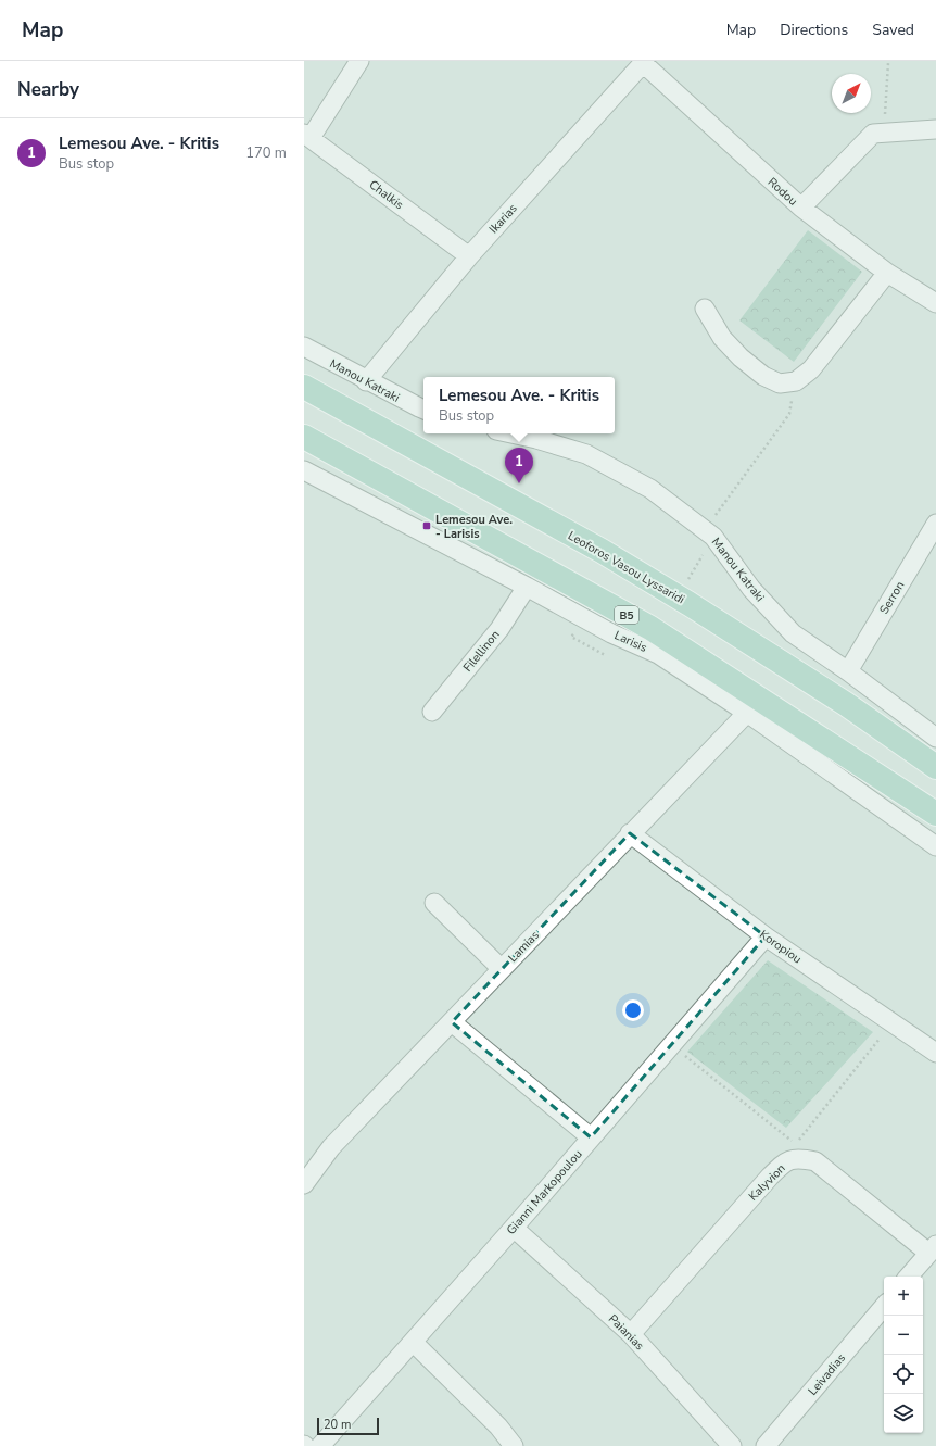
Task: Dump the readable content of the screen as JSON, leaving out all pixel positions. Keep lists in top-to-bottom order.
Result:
{
  "streets": {
    "main road": ["Leoforos Vasou Lyssaridi", "B5"],
    "street": [
      "Rodou",
      "Chalkis",
      "Ikarias",
      "Manou Katraki",
      "Serron",
      "Larisis",
      "Filellinon",
      "Lamias",
      "Koropiou",
      "Kalyvion",
      "Gianni Markopoulou",
      "Paianias",
      "Leivadias"
    ]
  },
  "crossings": [
    ["Rodou", "Ikarias"],
    ["Chalkis", "Ikarias"],
    ["Ikarias", "Manou Katraki"],
    ["Manou Katraki", "Serron"],
    ["Larisis", "Filellinon"],
    ["Larisis", "Lamias"],
    ["Lamias", "Koropiou"],
    ["Koropiou", "Gianni Markopoulou"],
    ["Kalyvion", "Paianias"],
    ["Gianni Markopoulou", "Paianias"]
  ],
  "places": {
    "transit": ["Lemesou Ave. - Larisis"]
  },
  "scale_bar": "20 m",
  "north": "top right",
  "page": {
    "header": "Map",
    "nav": ["Map", "Directions", "Saved"],
    "heading": "Nearby",
    "list": [
      {
        "mark": "1",
        "name": "Lemesou Ave. - Kritis",
        "note": "Bus stop",
        "value": "170 m"
      }
    ],
    "popup": ["Lemesou Ave. - Kritis", "Bus stop"],
    "pins": "1",
    "map_buttons": ["+", "−"],
    "scale": "20 m"
  }
}
